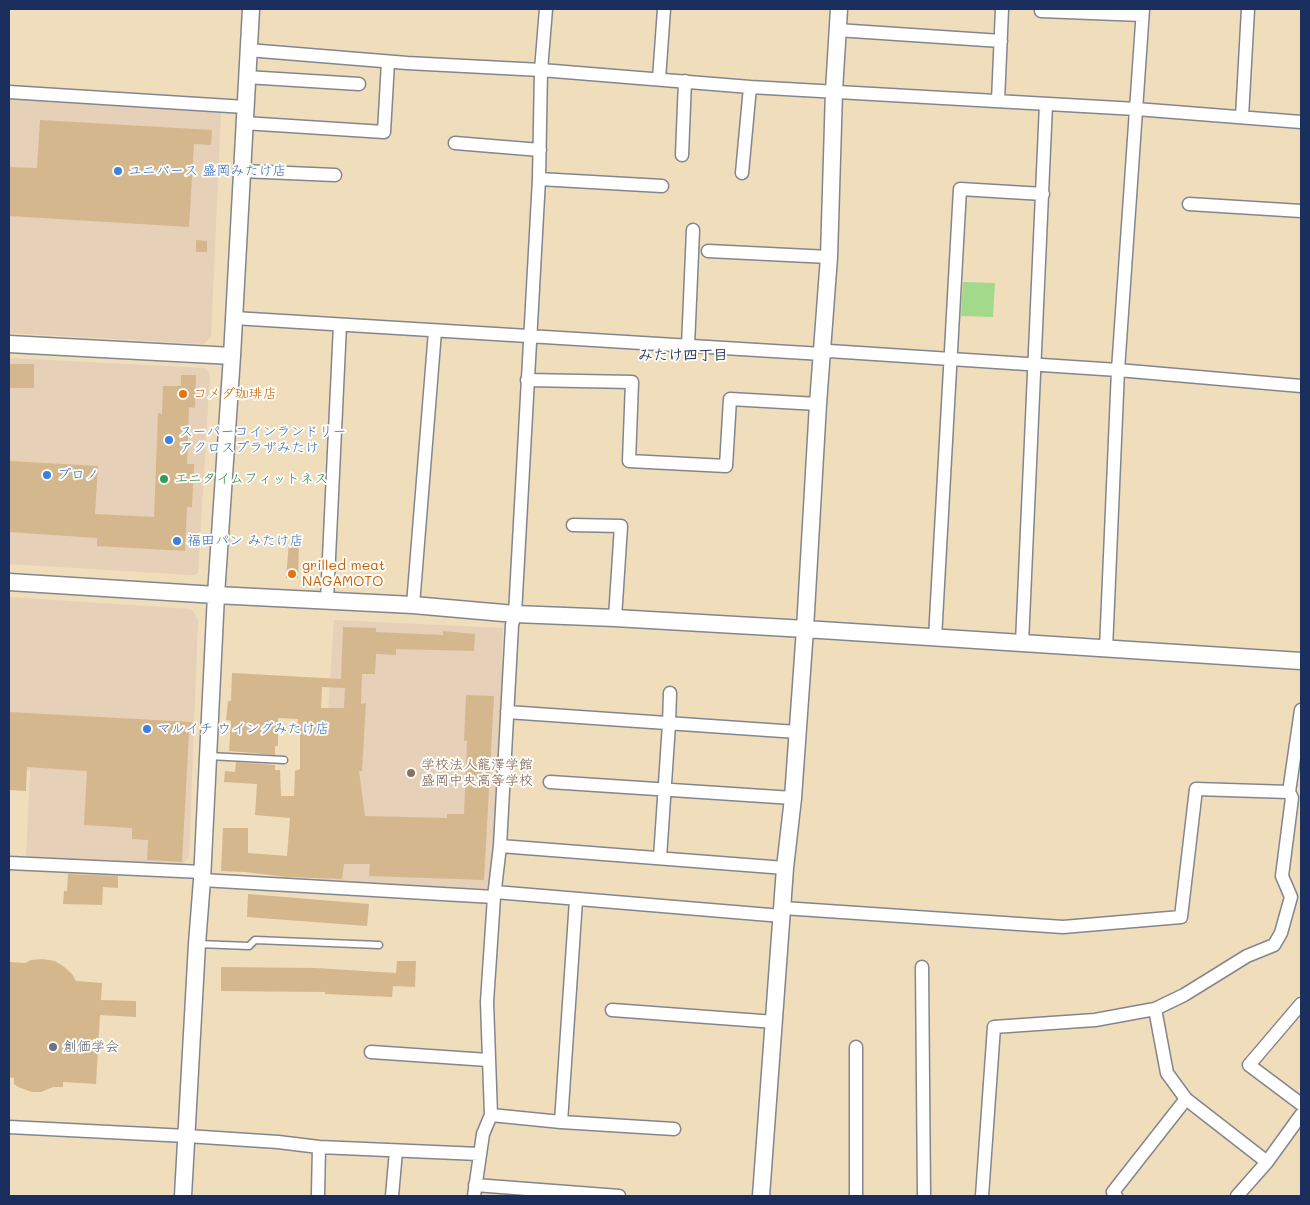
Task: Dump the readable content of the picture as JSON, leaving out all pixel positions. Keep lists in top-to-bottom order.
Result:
{
  "districts": ["みたけ四丁目"],
  "places": [
    "ユニバース 盛岡みたけ店",
    "コメダ珈琲店",
    "スーパーコインランドリー アクロスプラザみたけ",
    "プロノ",
    "エニタイムフィットネス",
    "福田パン みたけ店",
    "grilled meat NAGAMOTO",
    "マルイチ ウイングみたけ店",
    "学校法人龍澤学館 盛岡中央高等学校",
    "創価学会"
  ]
}
